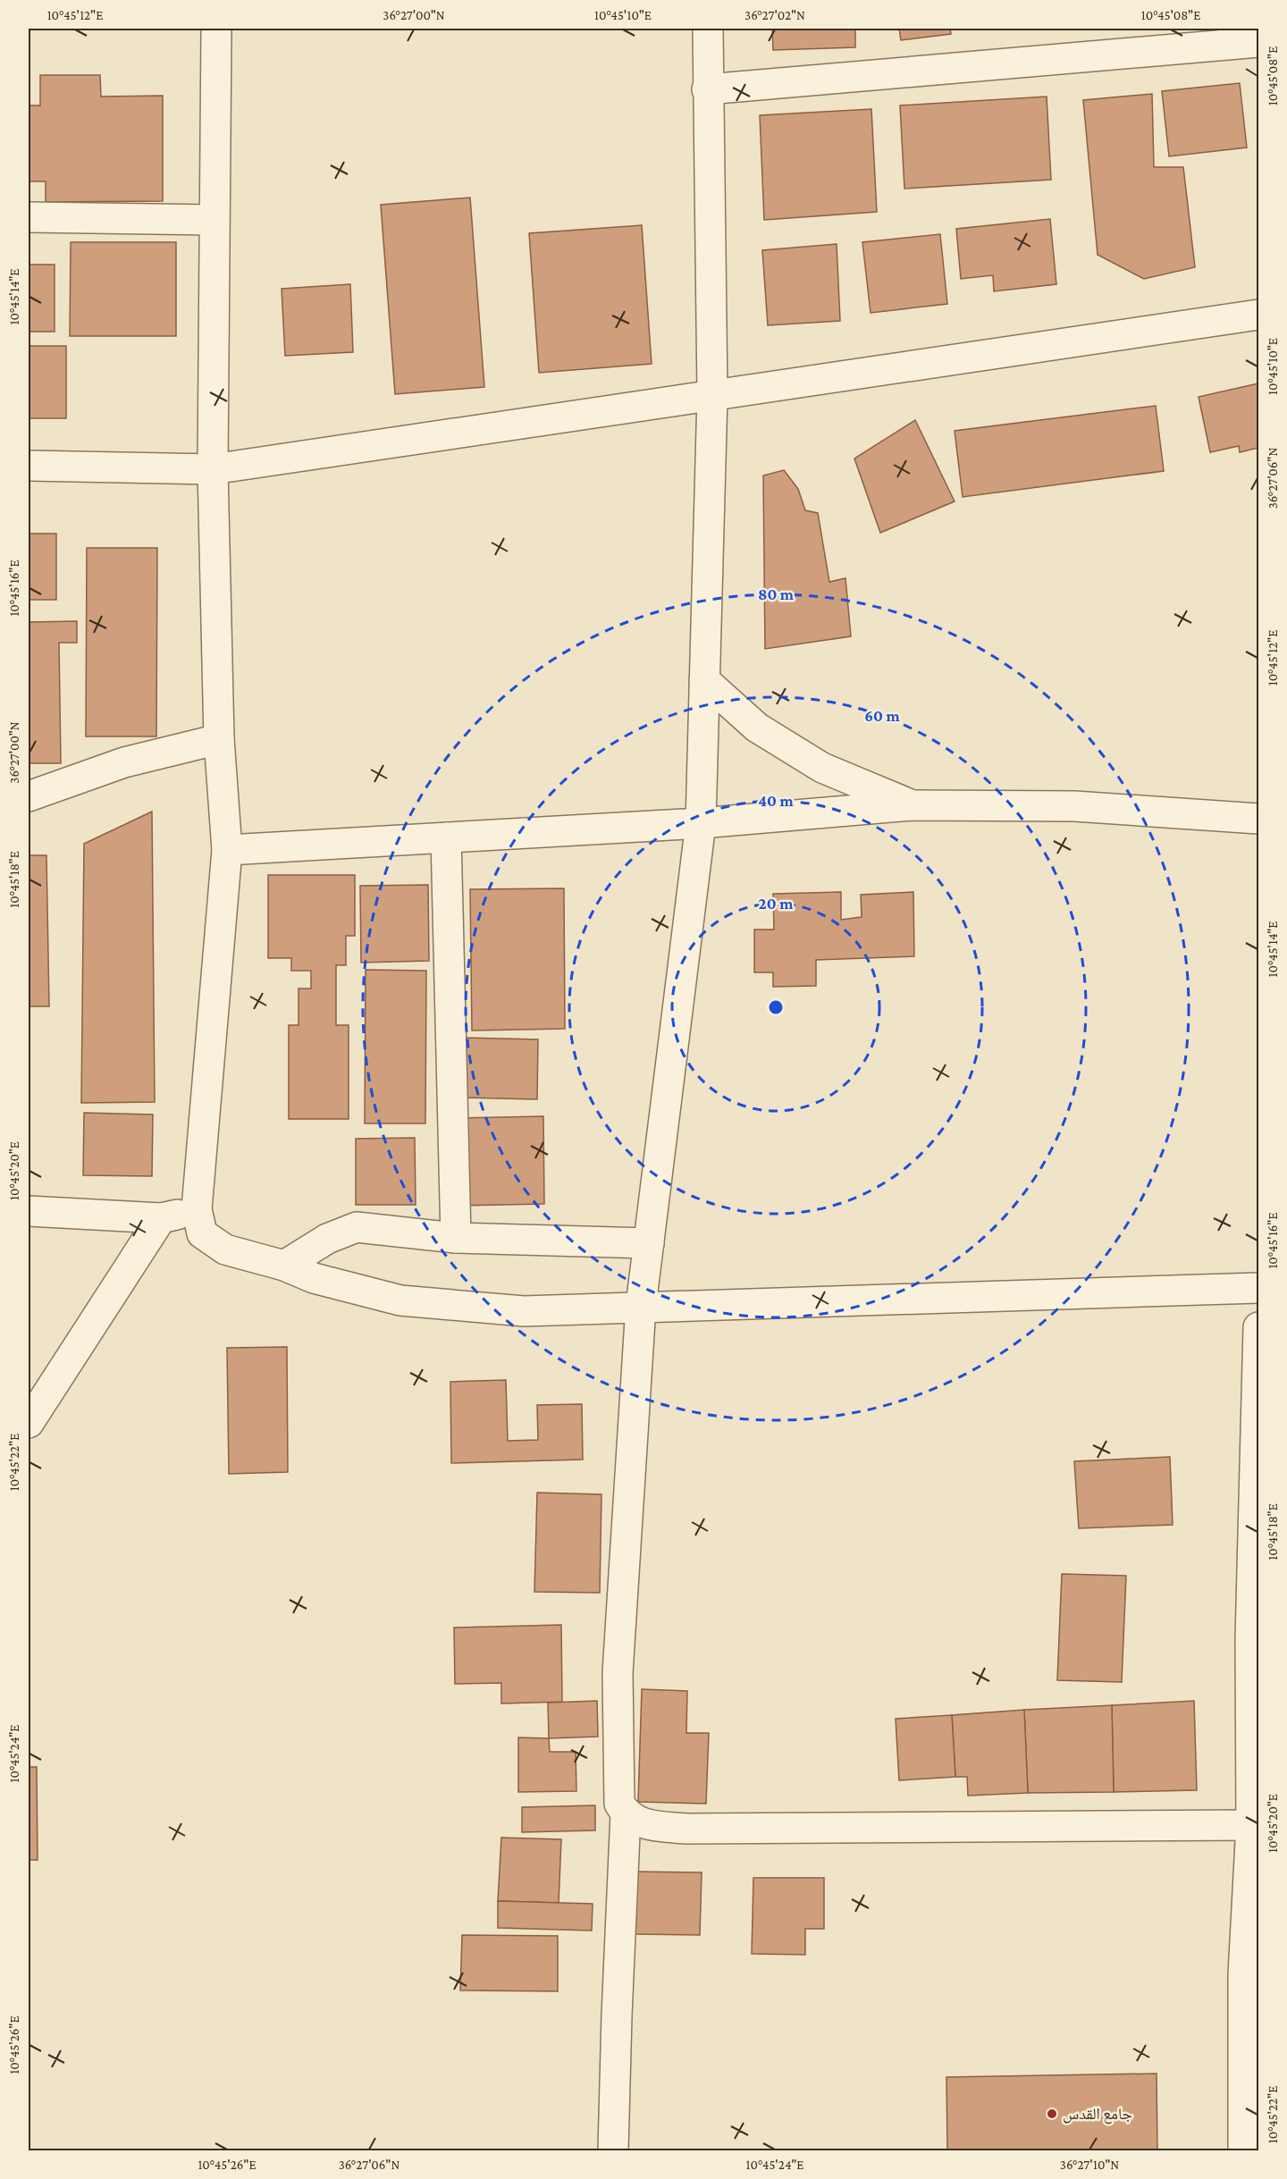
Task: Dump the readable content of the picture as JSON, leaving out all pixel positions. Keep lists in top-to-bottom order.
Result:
{
  "places": ["جامع القدس"],
  "coordinates": [
    "10°45'12\"E",
    "36°27'00\"N",
    "10°45'10\"E",
    "36°27'02\"N",
    "10°45'08\"E",
    "10°45'14\"E",
    "36°27'06\"N",
    "10°45'16\"E",
    "10°45'18\"E",
    "10°45'20\"E",
    "10°45'22\"E",
    "10°45'24\"E",
    "10°45'26\"E",
    "36°27'10\"N"
  ],
  "rings": [
    "80 m",
    "60 m",
    "40 m",
    "20 m"
  ]
}
